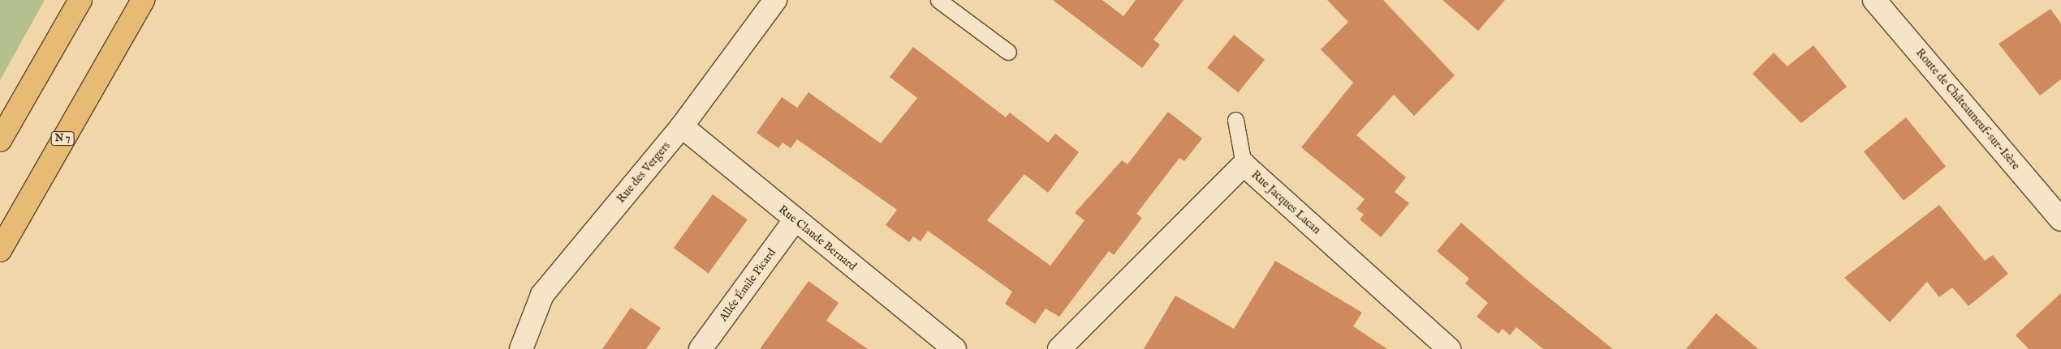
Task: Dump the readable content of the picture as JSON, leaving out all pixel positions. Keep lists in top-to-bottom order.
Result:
{
  "streets": {
    "highway": ["N 7"],
    "street": [
      "Route de Châteauneuf-sur-Isère",
      "Rue des Vergers",
      "Rue Jacques Lacan",
      "Rue Claude Bernard",
      "Allée Émile Picard"
    ]
  },
  "crossings": [
    ["Rue des Vergers", "Rue Claude Bernard"],
    ["Rue Claude Bernard", "Allée Émile Picard"]
  ]
}
